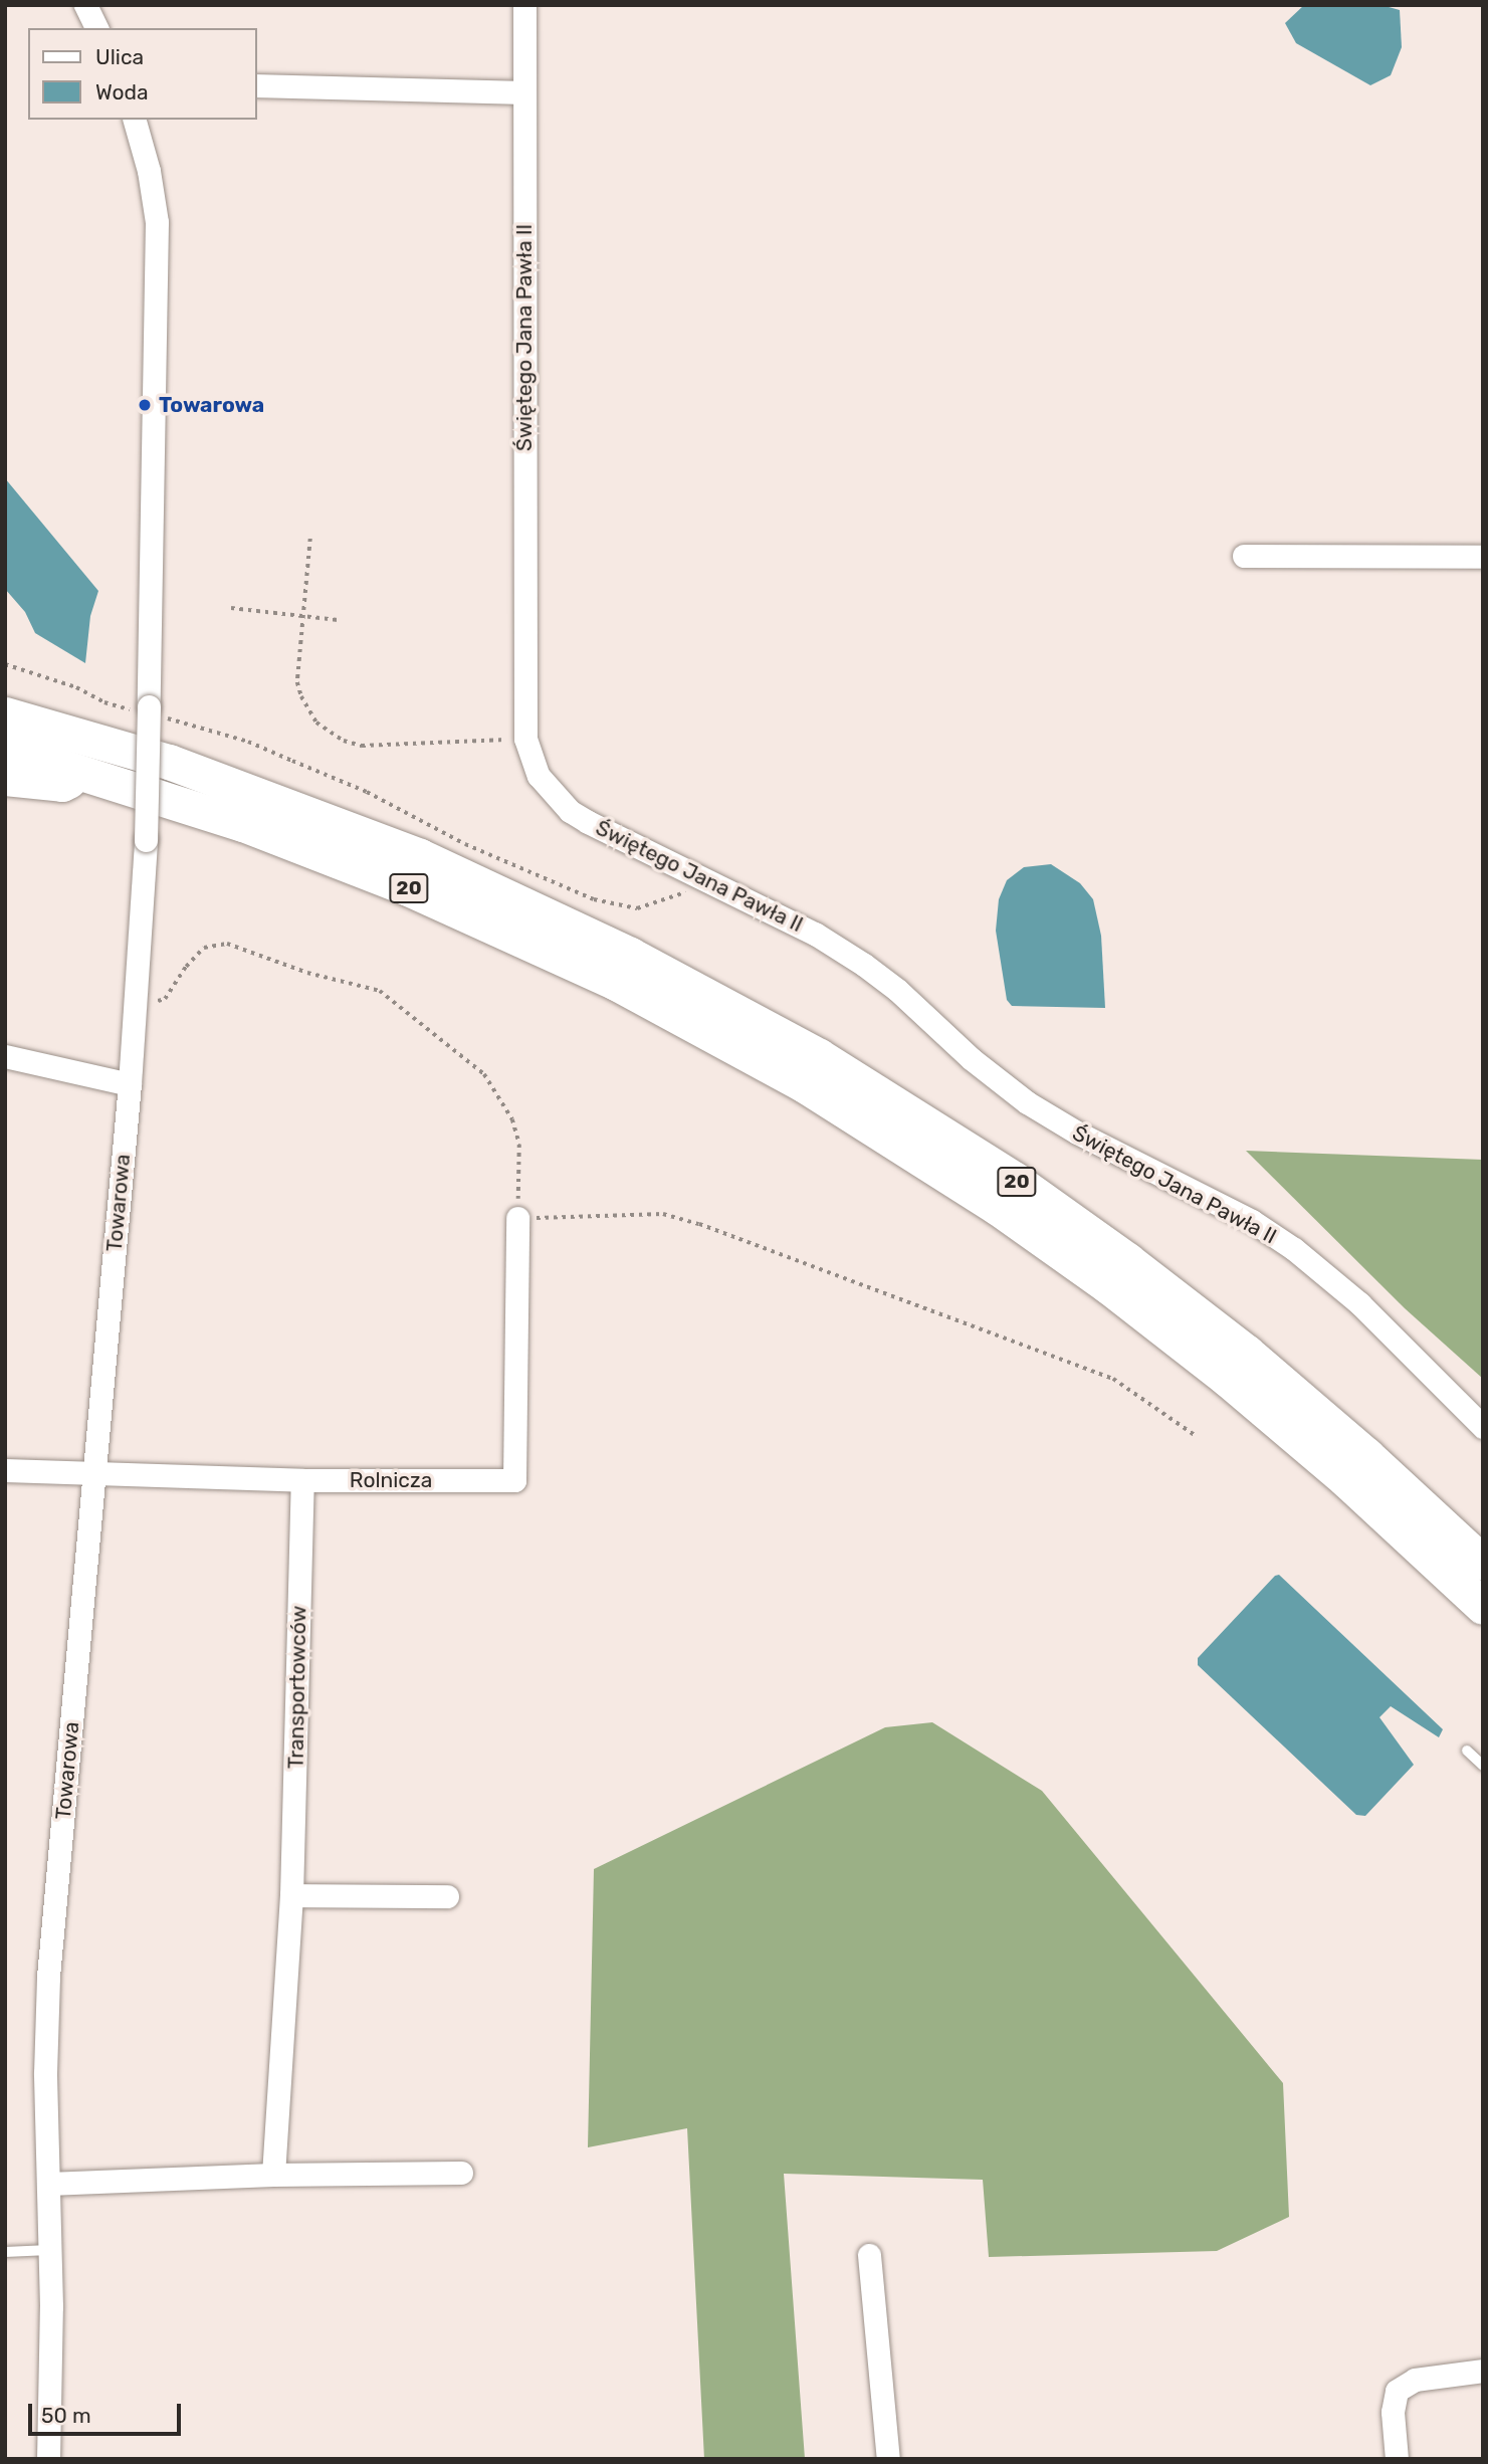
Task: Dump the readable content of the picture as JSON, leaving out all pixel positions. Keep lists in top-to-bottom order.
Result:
{
  "streets": {
    "main road": ["20"],
    "street": [
      "Świętego Jana Pawła II",
      "Towarowa",
      "Rolnicza",
      "Transportowców"
    ]
  },
  "crossings": [
    ["Towarowa", "Rolnicza"],
    ["Rolnicza", "Transportowców"]
  ],
  "places": ["Towarowa"],
  "legend": ["Ulica", "Woda"],
  "scale_bar": "50 m"
}
